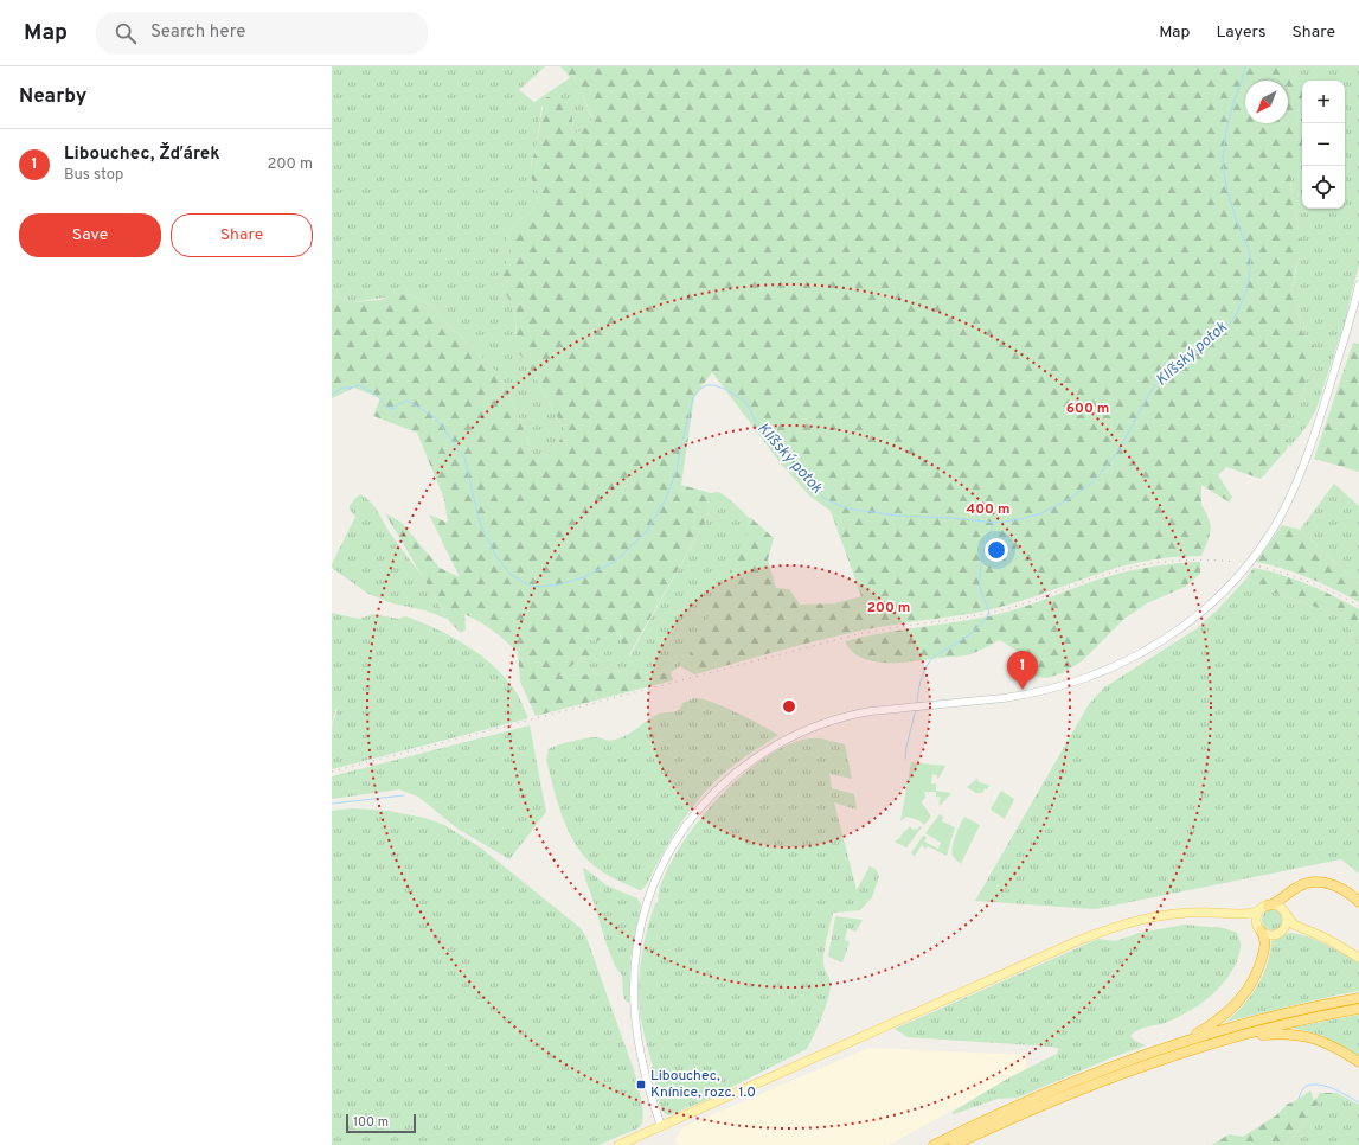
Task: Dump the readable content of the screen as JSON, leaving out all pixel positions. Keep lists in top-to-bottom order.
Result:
{
  "water": ["Klíšský potok"],
  "places": {
    "transit": ["Libouchec, Knínice, rozc. 1.0"]
  },
  "scale_bar": "100 m",
  "north": "bottom left",
  "page": {
    "header": "Map",
    "search": "Search here",
    "nav": ["Map", "Layers", "Share"],
    "heading": "Nearby",
    "map_buttons": ["+", "−"],
    "list": [
      {
        "mark": "1",
        "name": "Libouchec, Žďárek",
        "note": "Bus stop",
        "value": "200 m"
      }
    ],
    "buttons": ["Save", "Share"],
    "pins": "1",
    "scale": "100 m"
  },
  "rings": ["600 m", "400 m", "200 m"]
}
